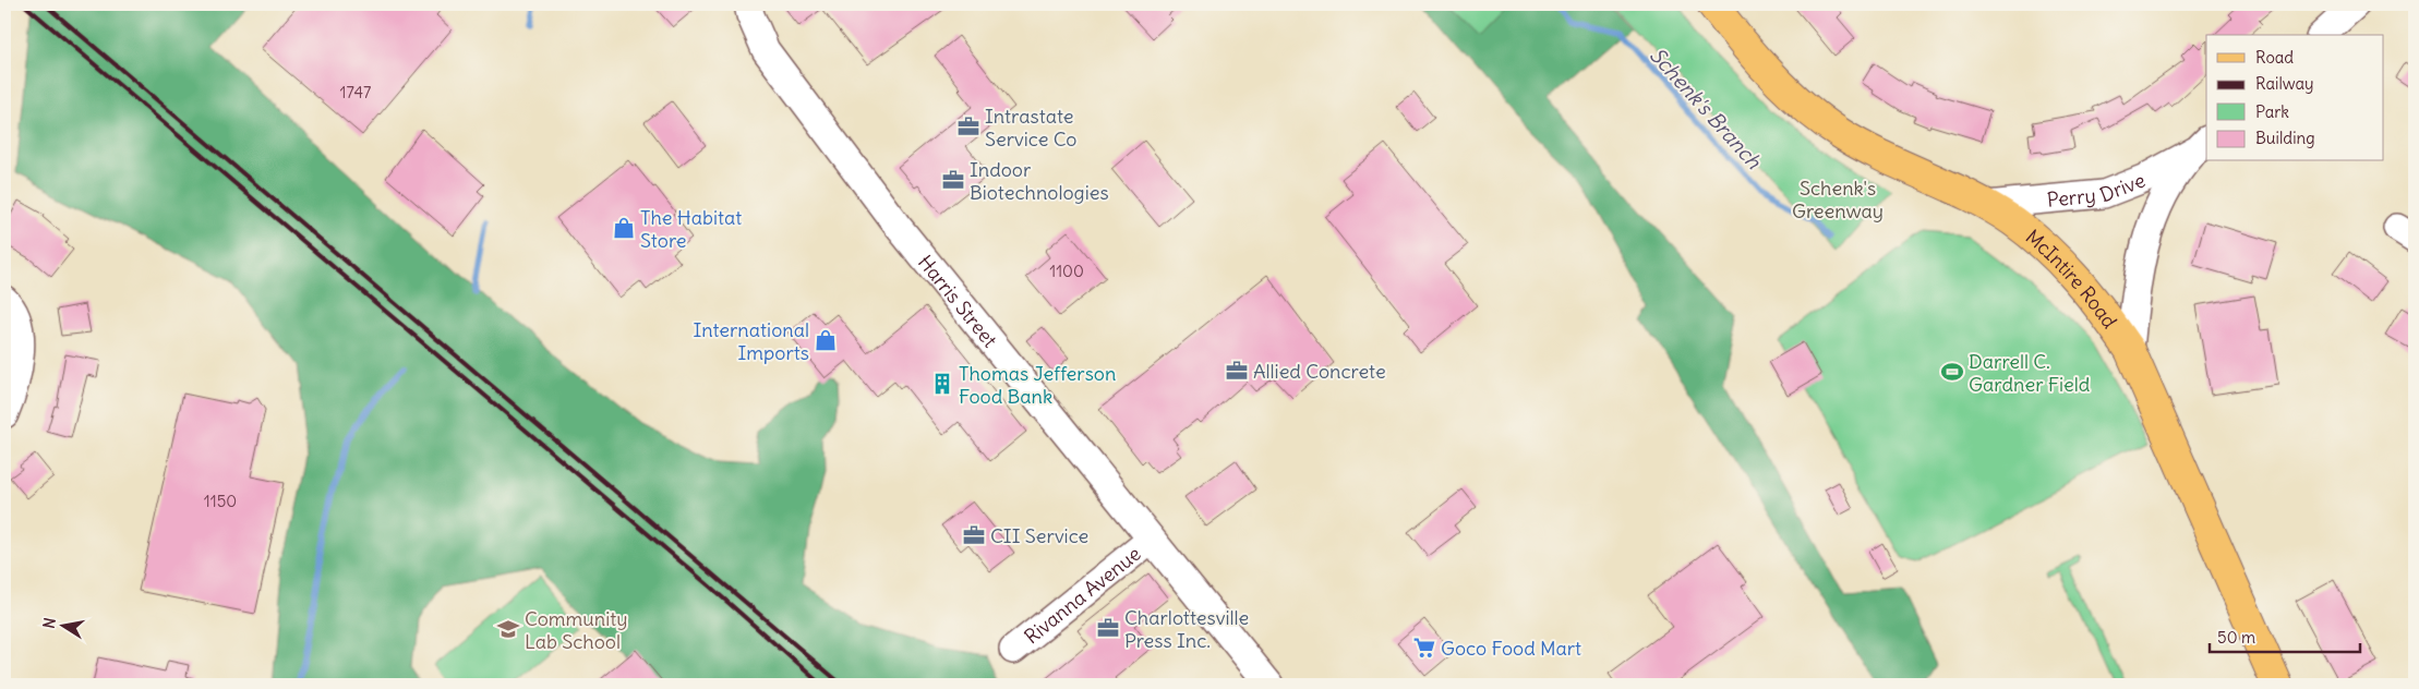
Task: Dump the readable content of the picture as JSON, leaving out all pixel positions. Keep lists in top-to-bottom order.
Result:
{
  "streets": {
    "main road": ["McIntire Road"],
    "street": ["Perry Drive", "Harris Street", "Rivanna Avenue"]
  },
  "crossings": [
    ["Perry Drive", "McIntire Road"],
    ["Harris Street", "Rivanna Avenue"]
  ],
  "water": ["Schenk's Branch"],
  "parks": ["Schenk's Greenway"],
  "places": {
    "office": [
      "Intrastate Service Co",
      "Indoor Biotechnologies",
      "Allied Concrete",
      "CII Service",
      "Charlottesville Press Inc."
    ],
    "shop": ["The Habitat Store", "International Imports"],
    "sports": ["Darrell C. Gardner Field"],
    "building": ["Thomas Jefferson Food Bank"],
    "school or university": ["Community Lab School"],
    "supermarket": ["Goco Food Mart"]
  },
  "house_numbers": ["1747", "1100", "1150"],
  "legend": [
    "Road",
    "Railway",
    "Park",
    "Building"
  ],
  "scale_bar": "50 m",
  "north": "left"
}
